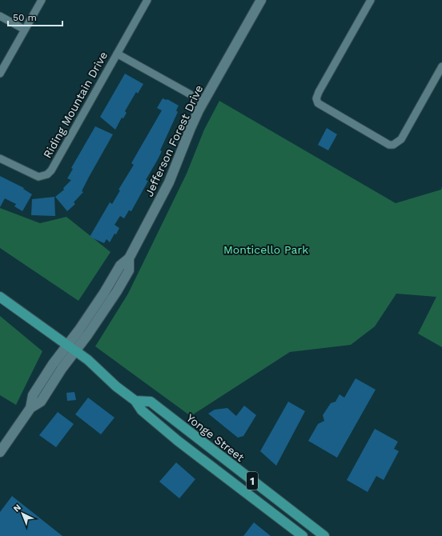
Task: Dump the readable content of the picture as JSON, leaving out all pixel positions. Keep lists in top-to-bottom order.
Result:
{
  "streets": {
    "main road": ["Yonge Street", "1"],
    "street": ["Riding Mountain Drive", "Jefferson Forest Drive"]
  },
  "crossings": [
    ["Jefferson Forest Drive", "Yonge Street"]
  ],
  "parks": ["Monticello Park"],
  "scale_bar": "50 m",
  "north": "top left"
}
